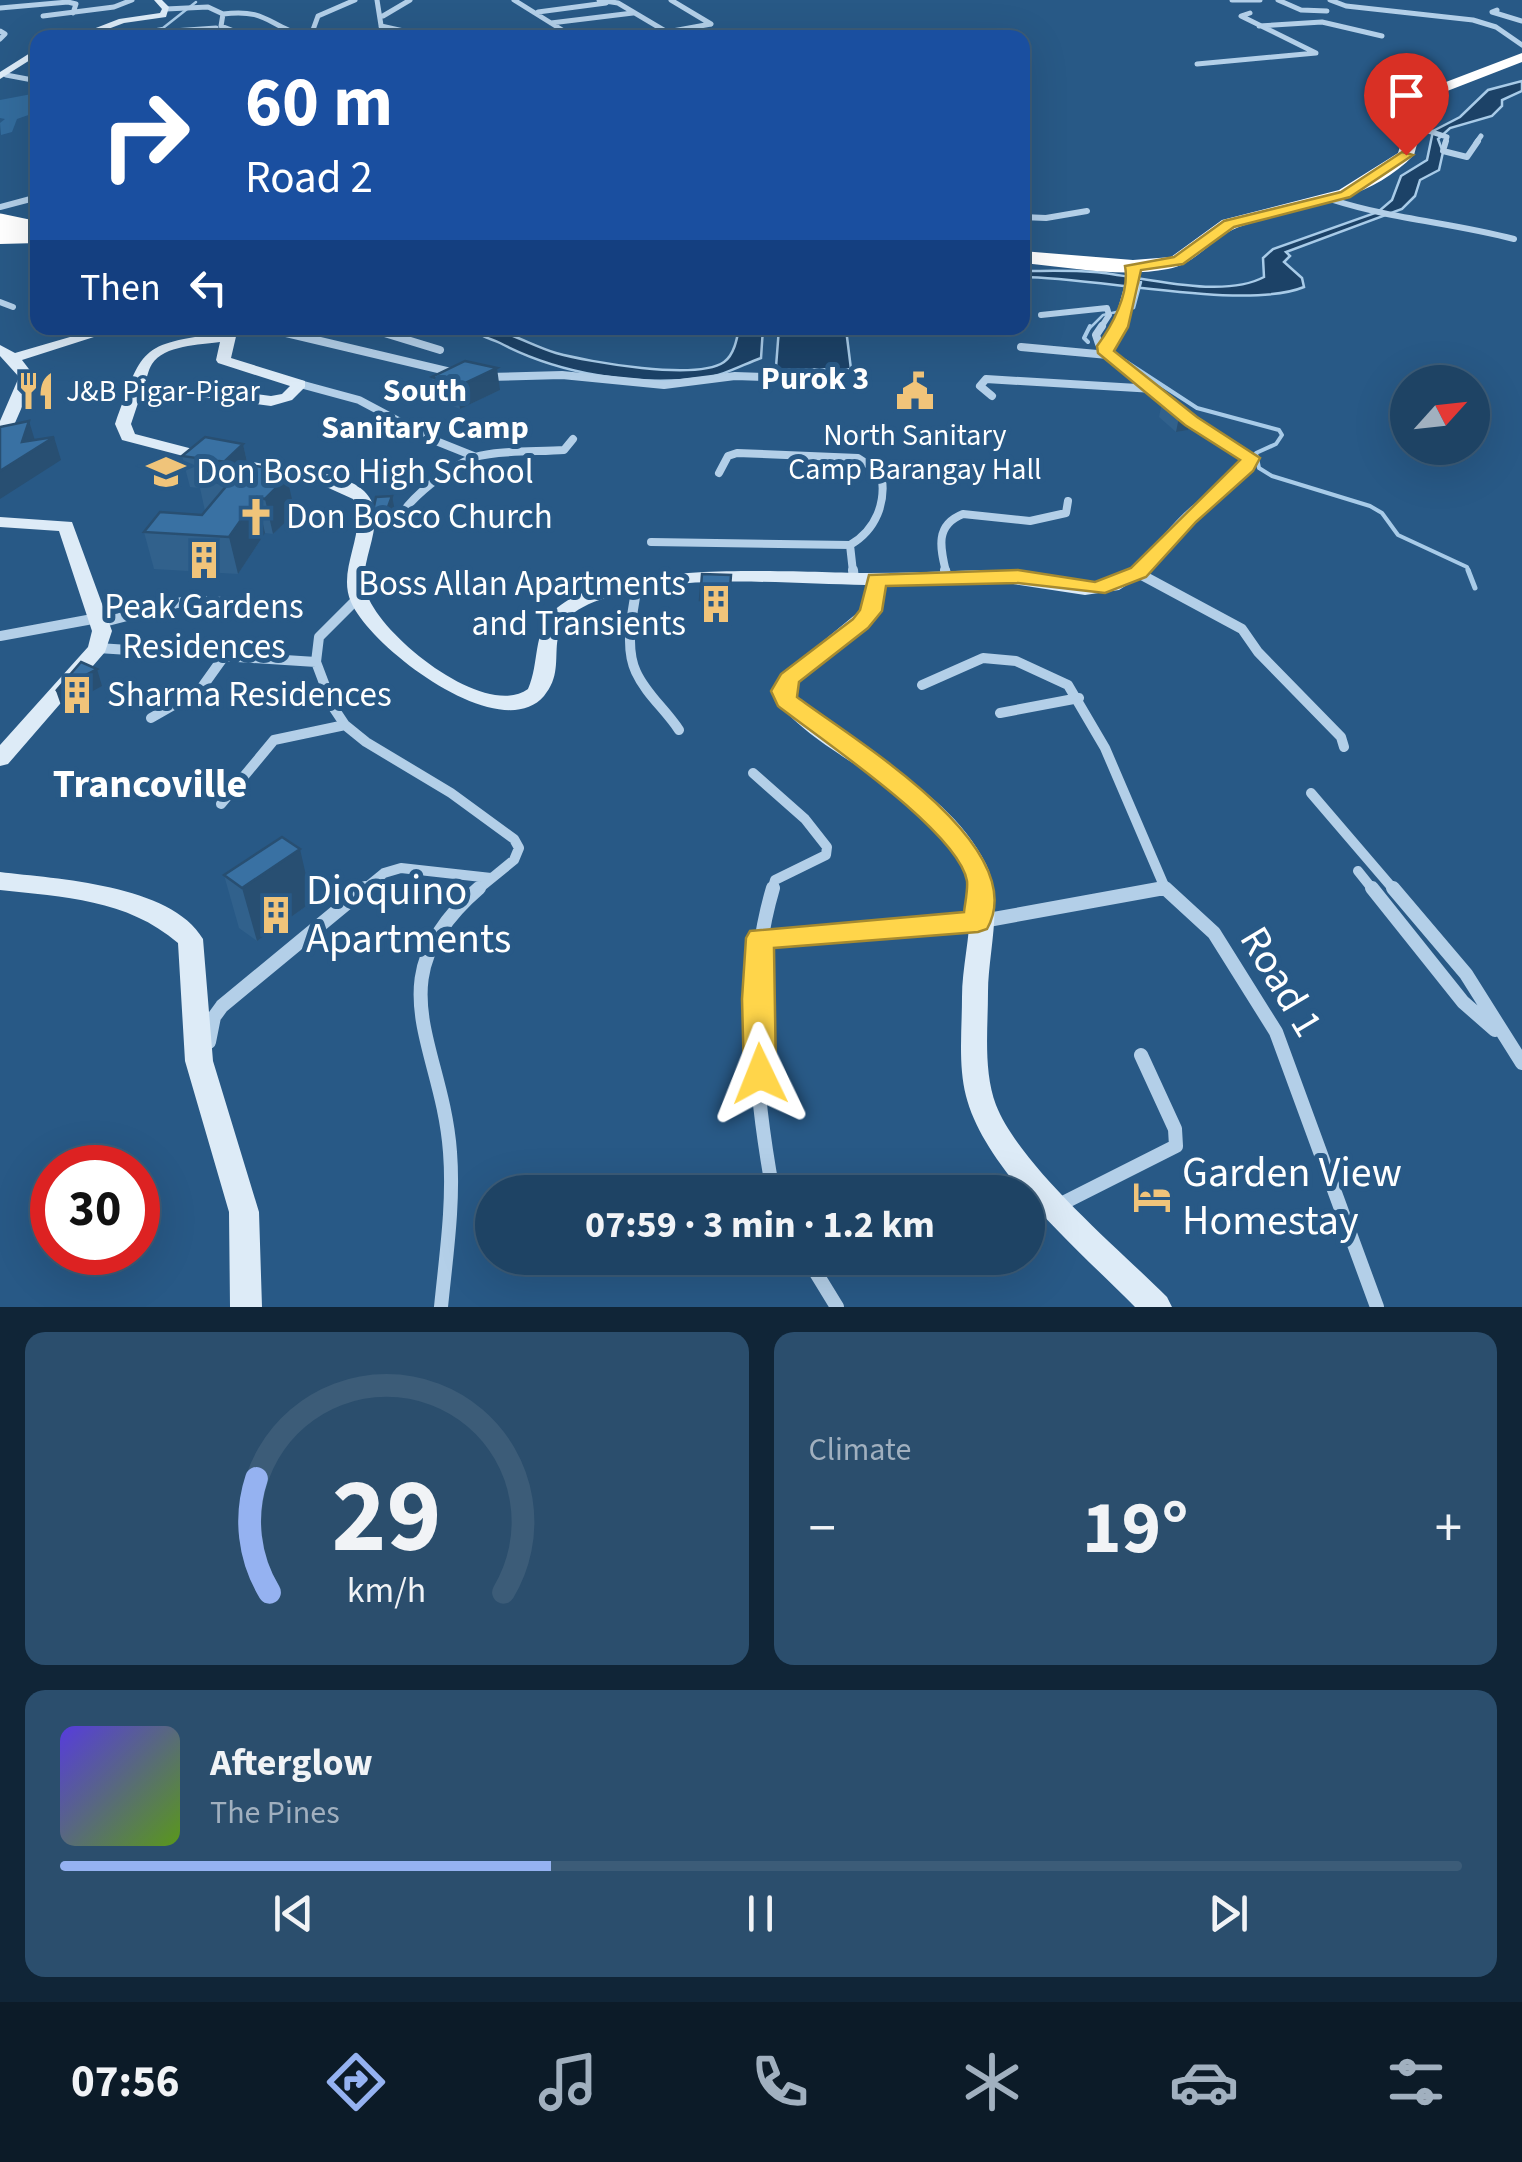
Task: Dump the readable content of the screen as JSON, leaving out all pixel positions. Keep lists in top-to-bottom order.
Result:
{
  "streets": {
    "street": ["Road 1"]
  },
  "districts": ["Purok 3", "South Sanitary Camp", "Trancoville"],
  "places": {
    "restaurant": ["J&B Pigar-Pigar"],
    "public building": ["North Sanitary Camp Barangay Hall"],
    "school or university": ["Don Bosco High School"],
    "church": ["Don Bosco Church"],
    "building": [
      "Peak Gardens Residences",
      "Boss Allan Apartments and Transients",
      "Sharma Residences",
      "Dioquino Apartments"
    ],
    "hotel": ["Garden View Homestay"]
  },
  "north": "top right",
  "page": {
    "turn": ["60 m", "Road 2"],
    "then": "Then",
    "limit": "30",
    "trip": "07:59 · 3 min · 1.2 km",
    "tile": "Climate",
    "heat": ["−", "19°", "+"],
    "song": ["Afterglow", "The Pines"],
    "tabs": "07:56",
    "gauge": ["29", "km/h"]
  }
}
